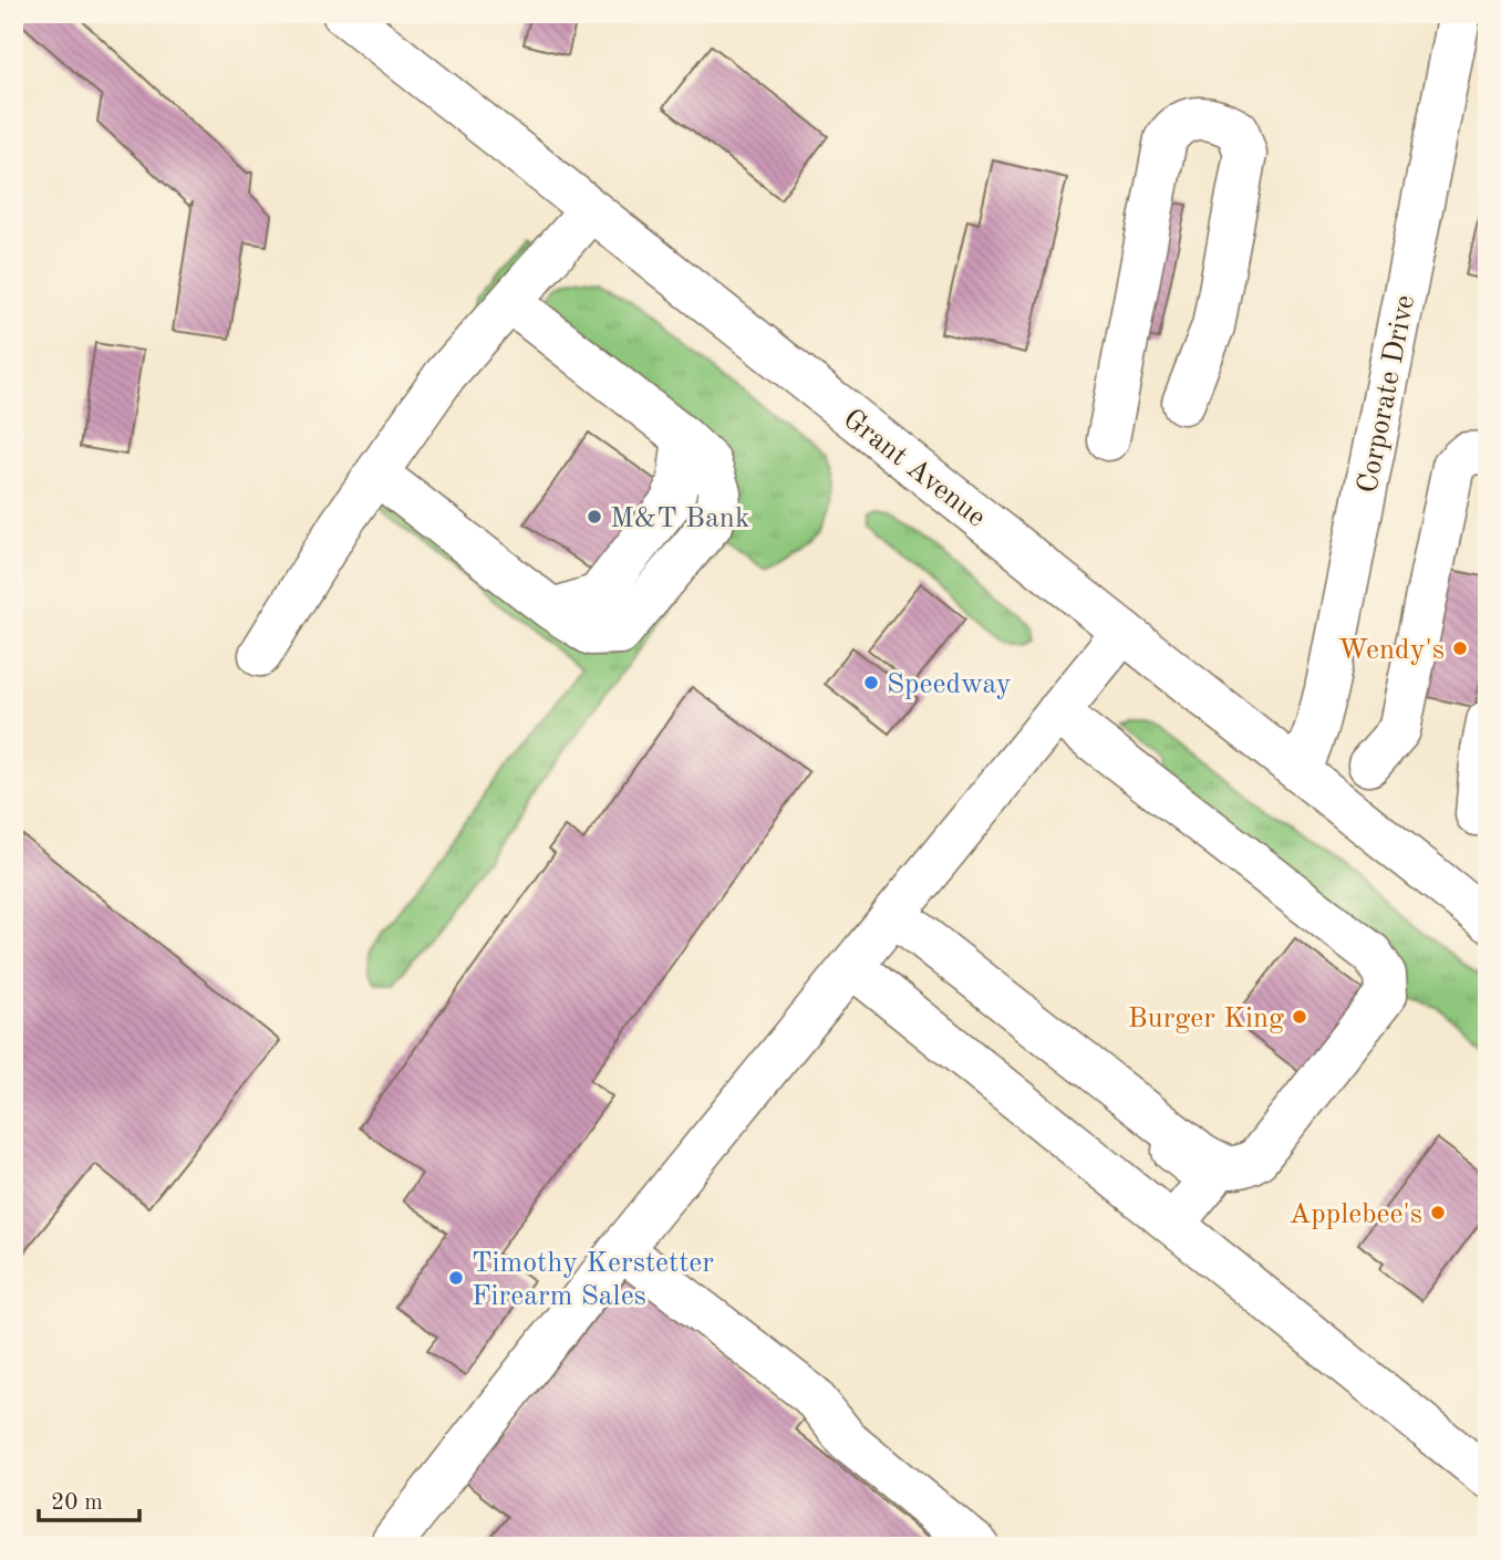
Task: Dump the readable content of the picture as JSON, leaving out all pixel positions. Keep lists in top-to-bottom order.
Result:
{
  "streets": {
    "main road": ["Corporate Drive", "Grant Avenue"]
  },
  "crossings": [
    ["Corporate Drive", "Grant Avenue"]
  ],
  "places": [
    "M&T Bank",
    "Wendy's",
    "Speedway",
    "Burger King",
    "Applebee's",
    "Timothy Kerstetter Firearm Sales"
  ],
  "scale_bar": "20 m"
}
